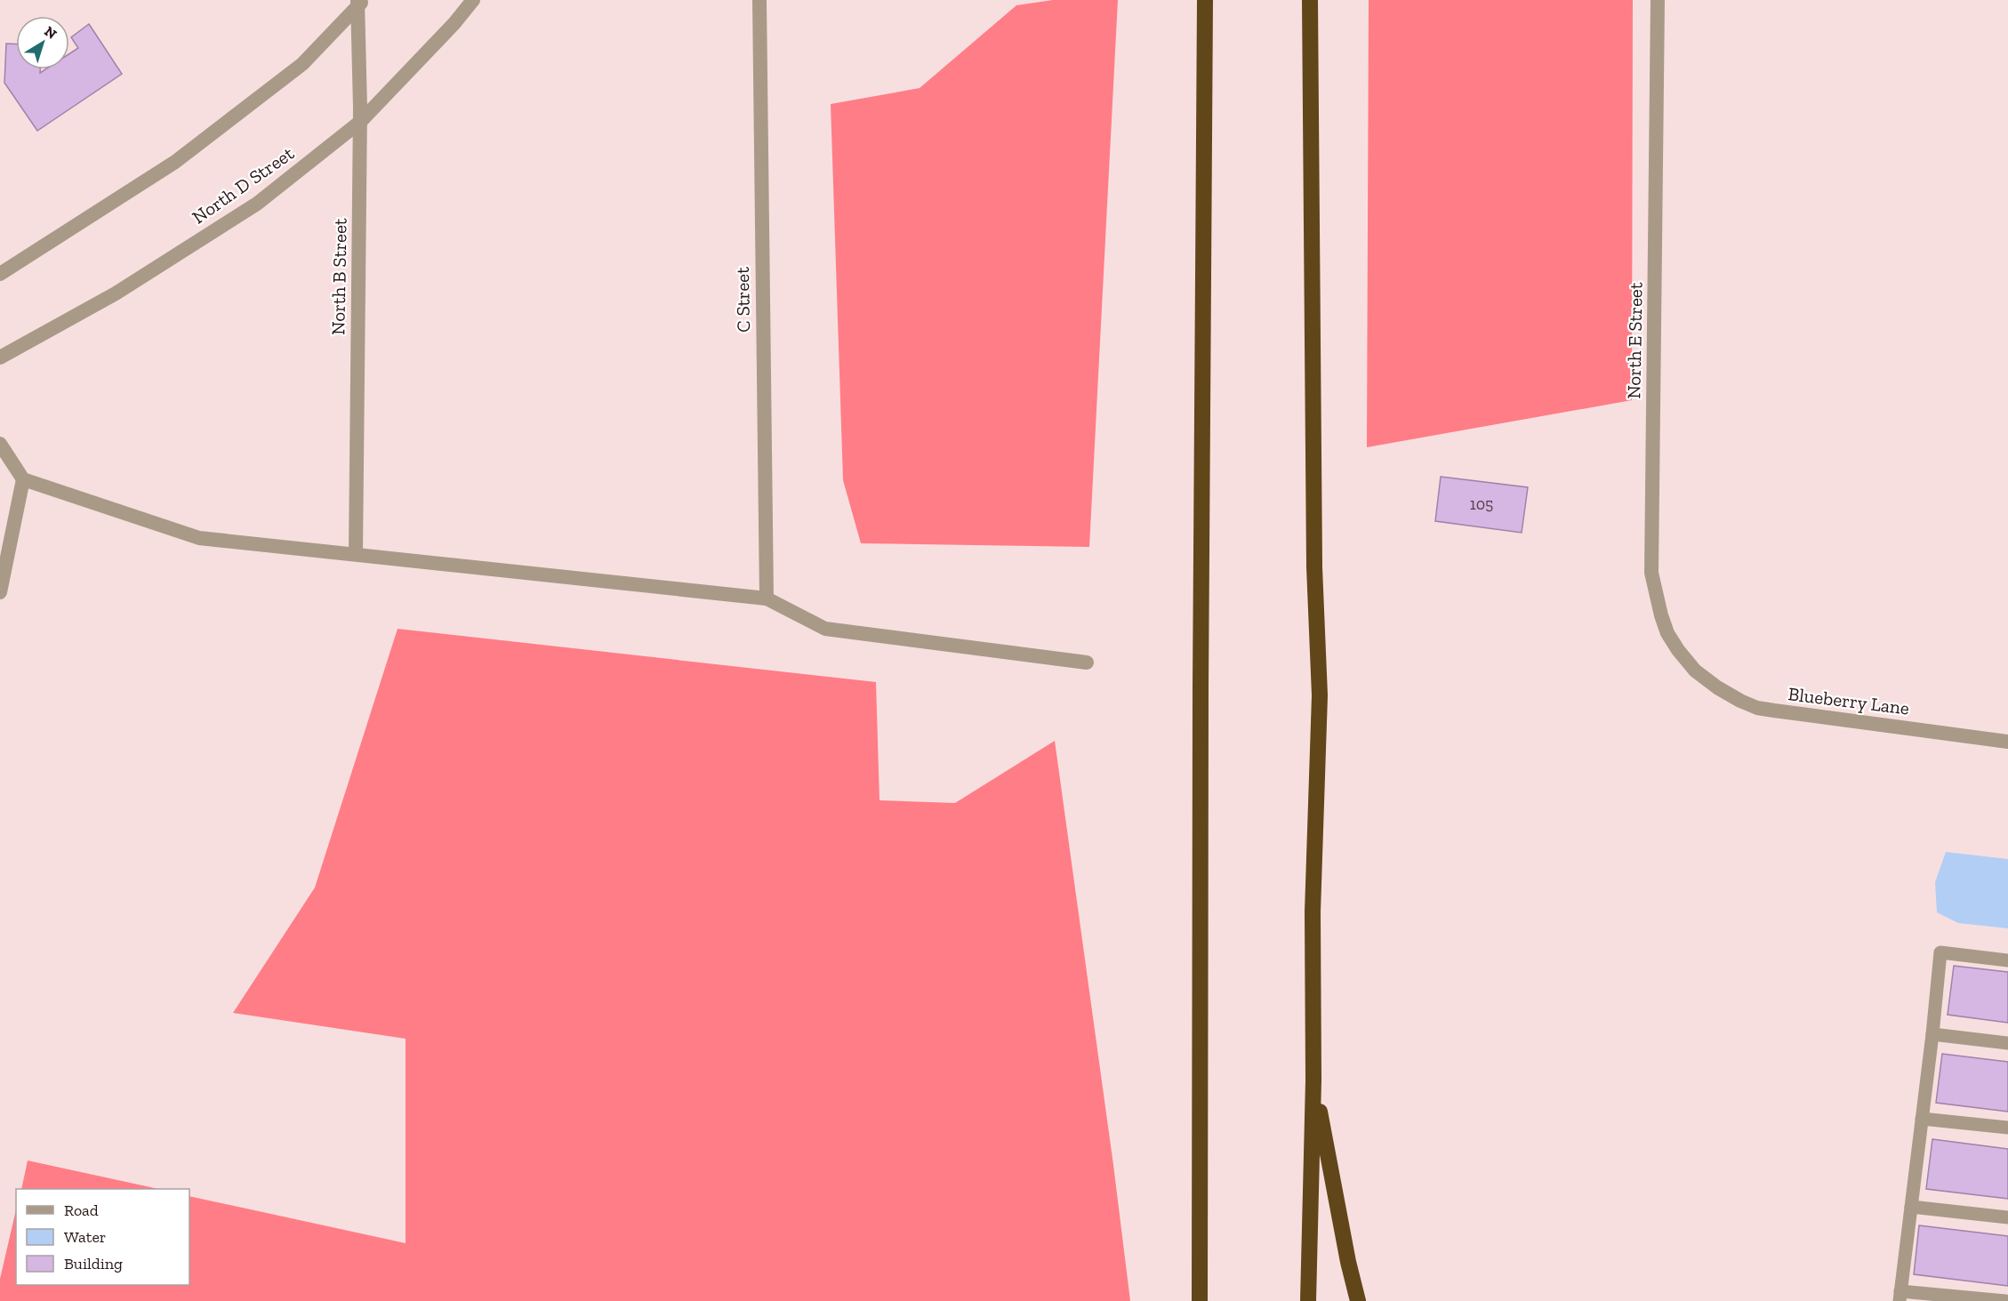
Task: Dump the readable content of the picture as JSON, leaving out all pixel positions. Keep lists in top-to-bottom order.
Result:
{
  "streets": {
    "street": [
      "North D Street",
      "North B Street",
      "C Street",
      "North E Street",
      "Blueberry Lane"
    ]
  },
  "crossings": [
    ["North D Street", "North B Street"],
    ["North E Street", "Blueberry Lane"]
  ],
  "house_numbers": ["105"],
  "legend": ["Road", "Water", "Building"],
  "north": "top right"
}
